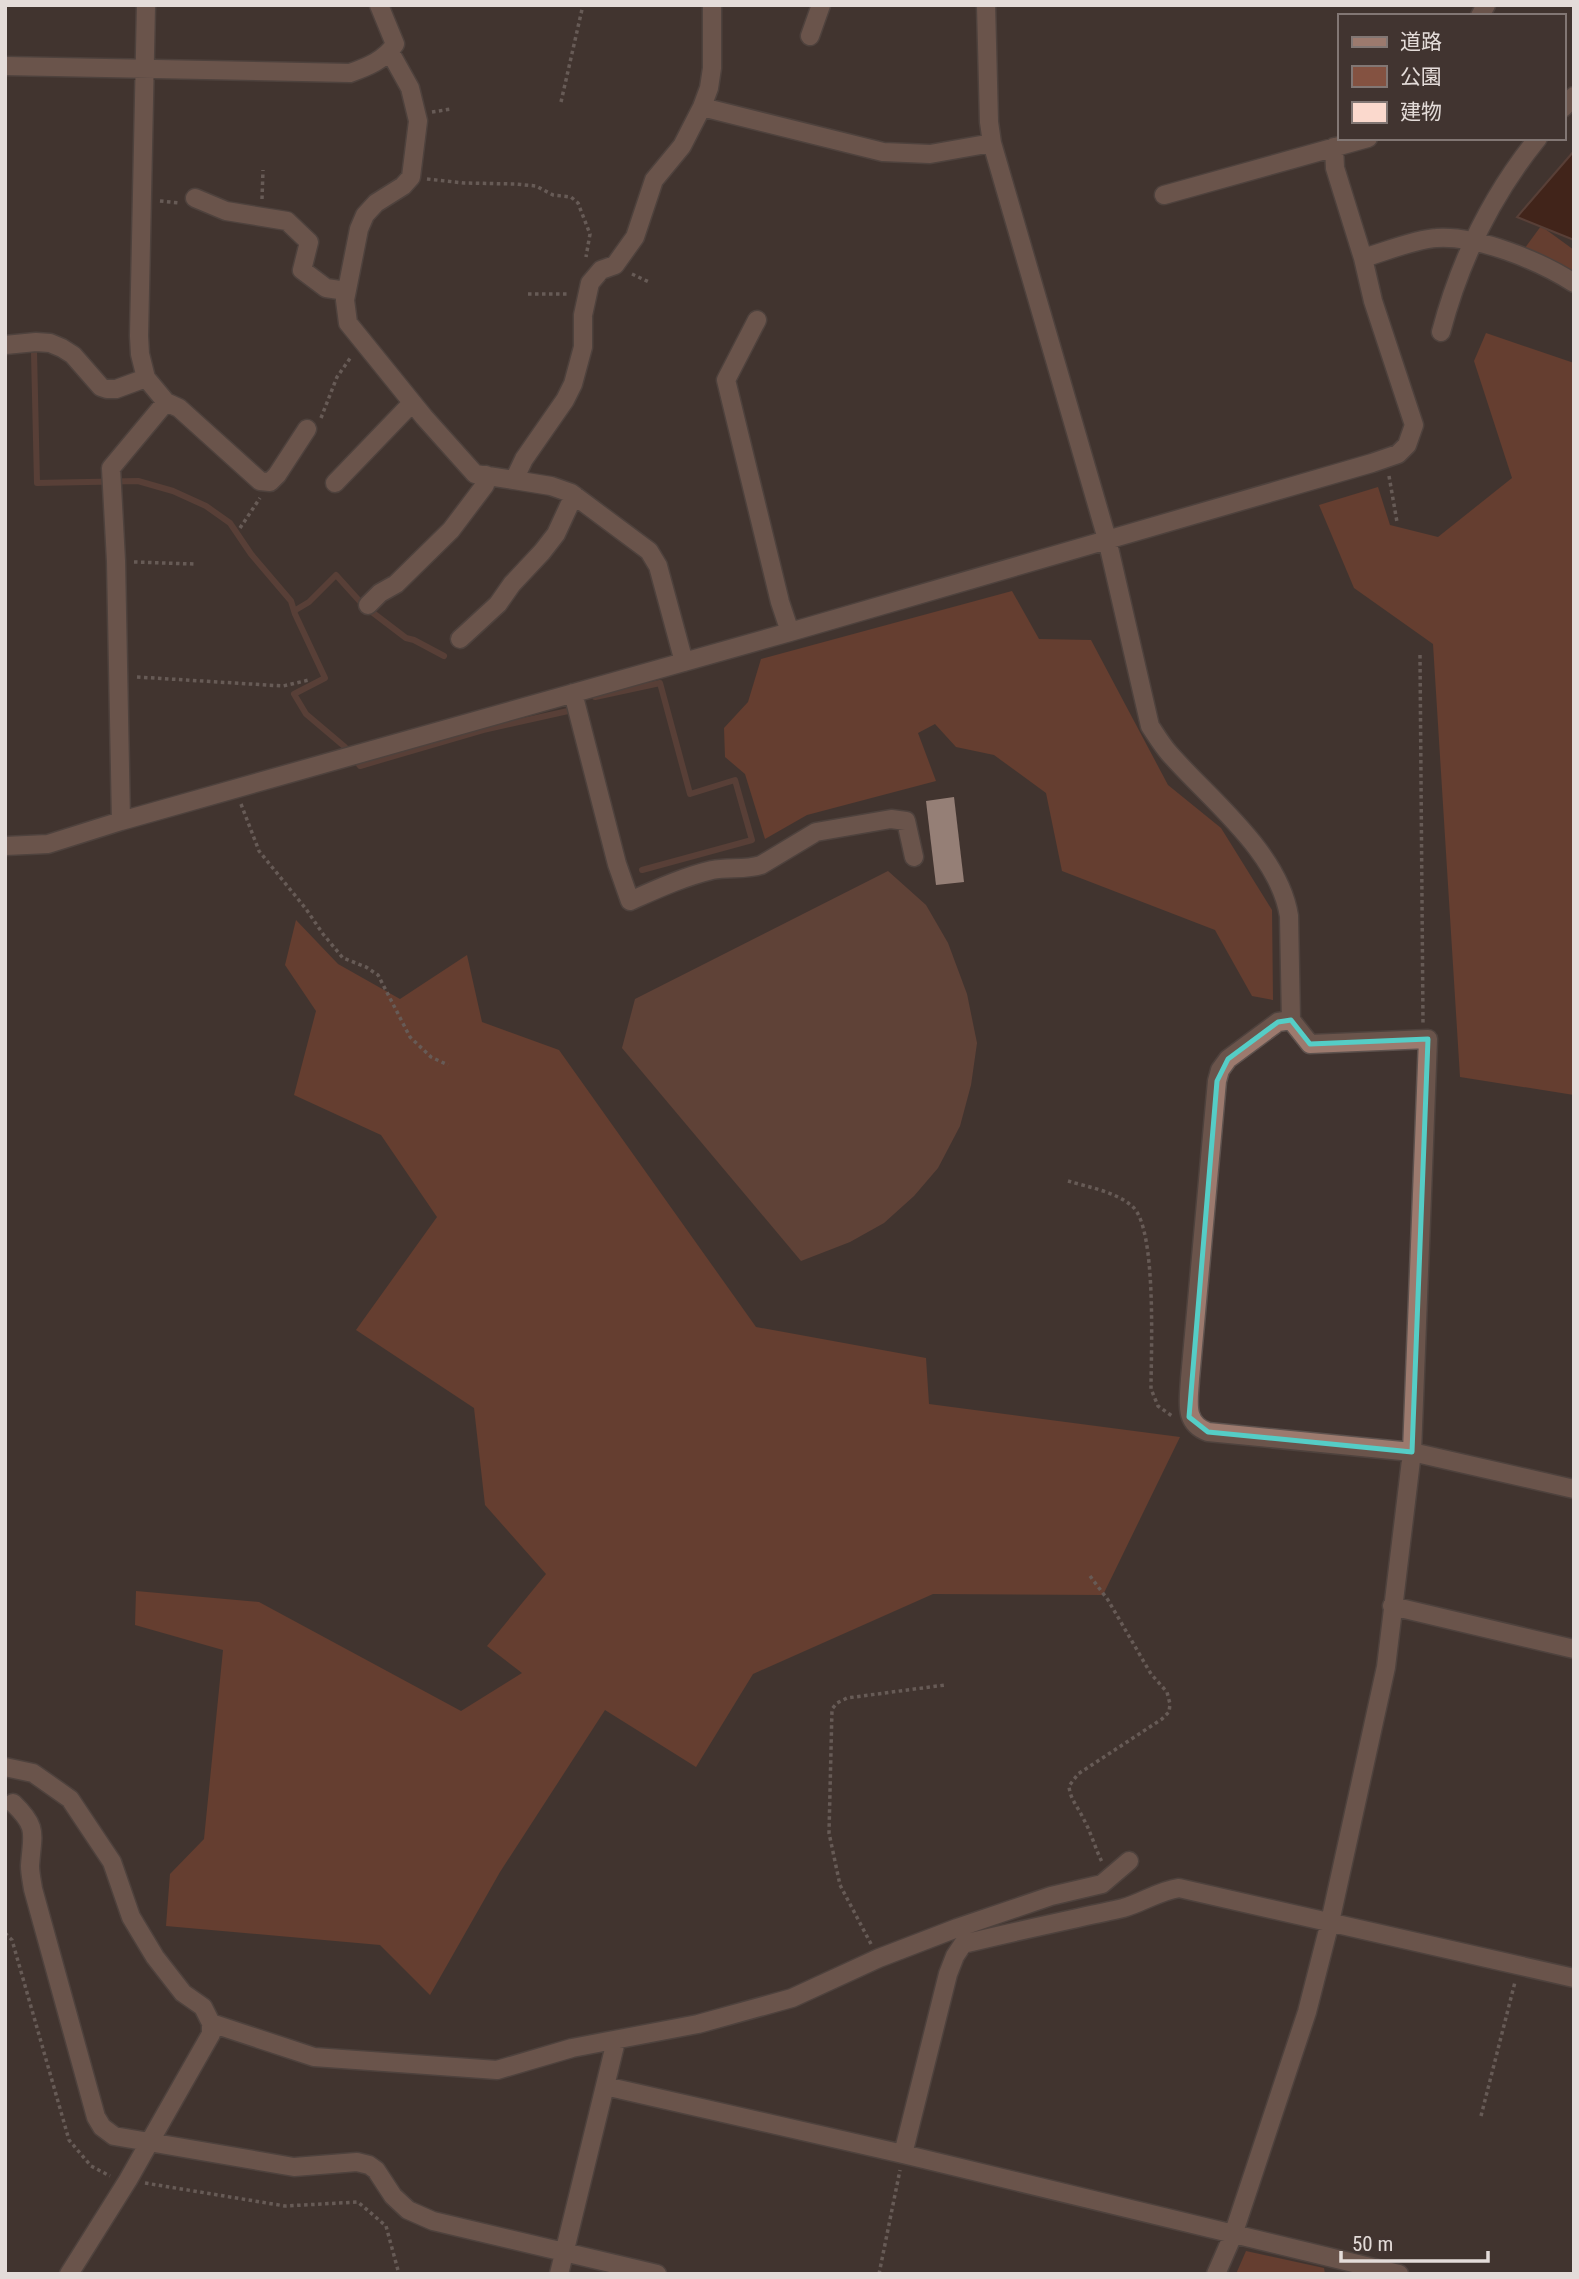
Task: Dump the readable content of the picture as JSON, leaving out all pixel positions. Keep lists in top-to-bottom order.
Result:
{
  "legend": ["道路", "公園", "建物"],
  "scale_bar": "50 m"
}
